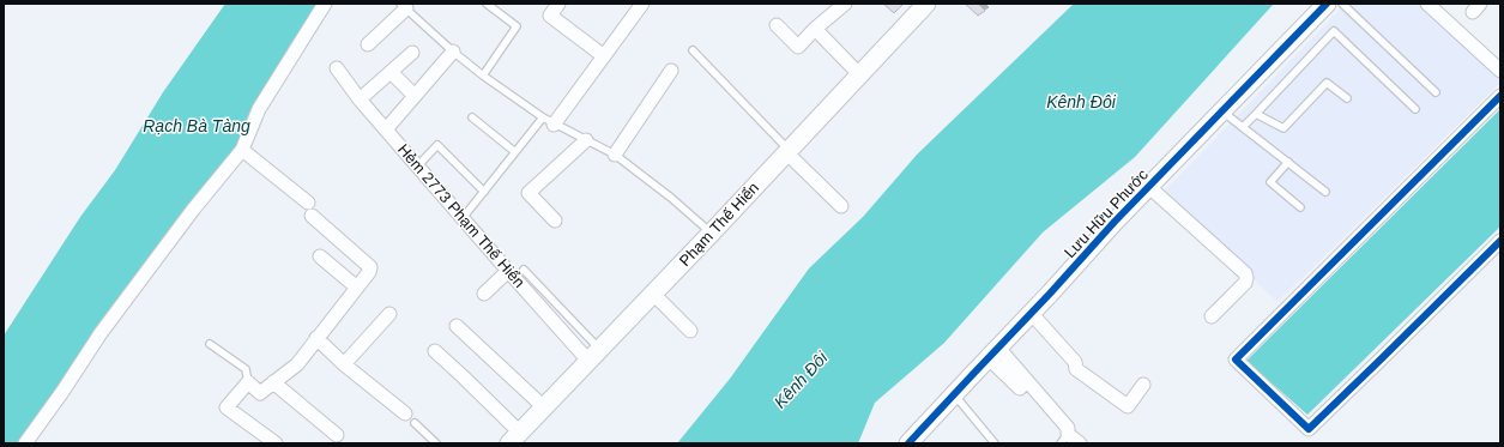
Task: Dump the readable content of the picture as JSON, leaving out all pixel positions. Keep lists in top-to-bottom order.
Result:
{
  "streets": {
    "street": ["Lưu Hữu Phước", "Hẻm 2773 Phạm Thế Hiển", "Phạm Thế Hiển"]
  },
  "crossings": [
    ["Hẻm 2773 Phạm Thế Hiển", "Phạm Thế Hiển"]
  ],
  "water": ["Kênh Đôi", "Rạch Bà Tàng"]
}
